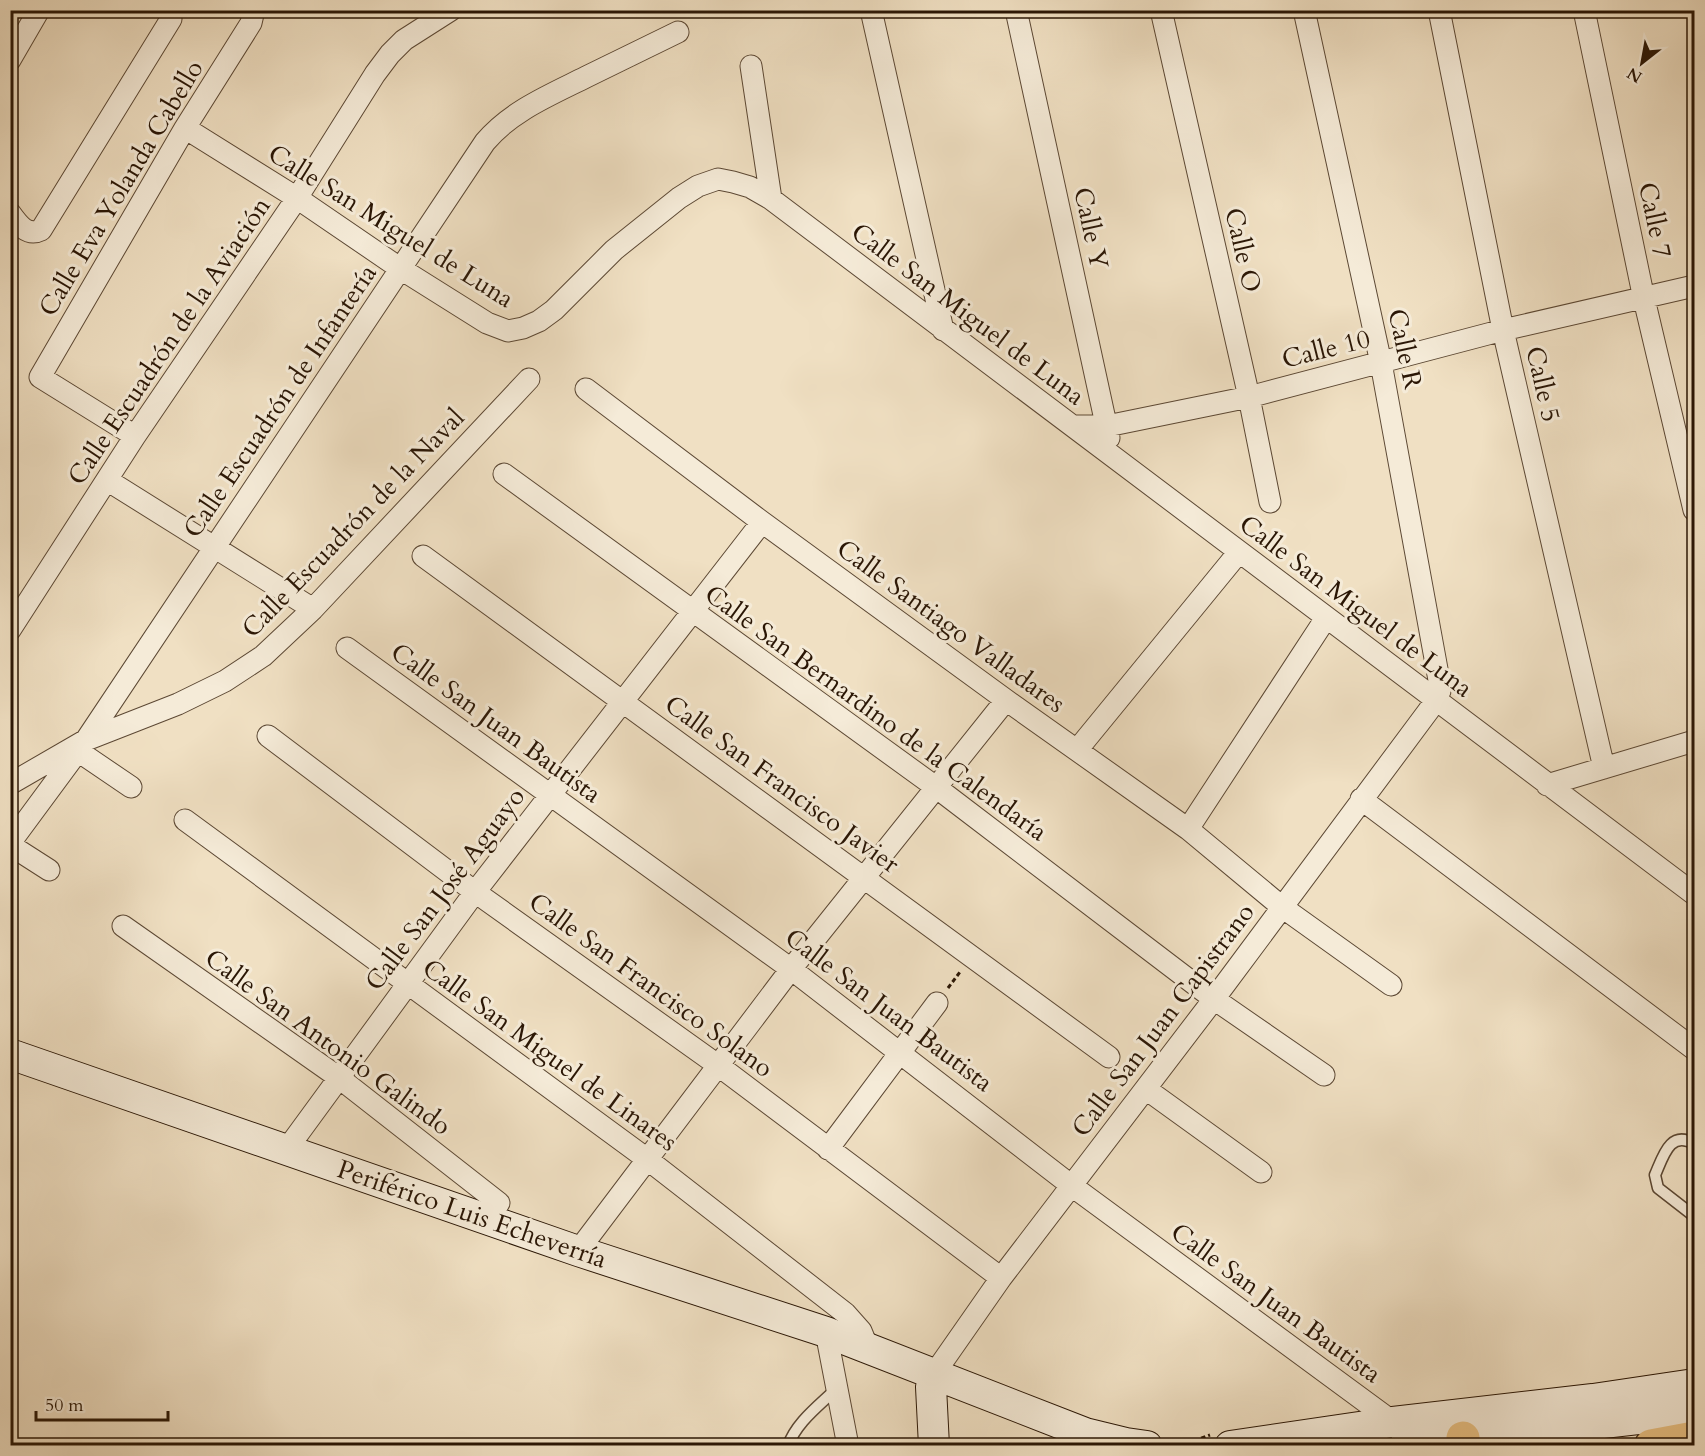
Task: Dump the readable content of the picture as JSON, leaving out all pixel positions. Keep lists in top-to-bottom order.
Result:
{
  "streets": {
    "street": [
      "Calle Eva Yolanda Cabello",
      "Calle 7",
      "Calle San Miguel de Luna",
      "Calle Y",
      "Calle O",
      "Calle Escuadrón de la Aviación",
      "Calle 10",
      "Calle R",
      "Calle 5",
      "Calle Escuadrón de Infantería",
      "Calle Escuadrón de la Naval",
      "Calle Santiago Valladares",
      "Calle San Bernardino de la Calendaría",
      "Calle San Juan Bautista",
      "Calle San Francisco Javier",
      "Calle San José Aguayo",
      "Calle San Francisco Solano",
      "Calle San Juan Capistrano",
      "Calle San Antonio Galindo",
      "Calle San Miguel de Linares",
      "Periférico Luis Echeverría"
    ]
  },
  "crossings": [
    ["Calle Eva Yolanda Cabello", "Calle San Miguel de Luna"],
    ["Calle Eva Yolanda Cabello", "Calle Escuadrón de la Aviación"],
    ["Calle 7", "Calle 10"],
    ["Calle San Miguel de Luna", "Calle Y"],
    ["Calle San Miguel de Luna", "Calle Escuadrón de la Aviación"],
    ["Calle San Miguel de Luna", "Calle 10"],
    ["Calle San Miguel de Luna", "Calle R"],
    ["Calle San Miguel de Luna", "Calle Escuadrón de Infantería"],
    ["Calle San Miguel de Luna", "Calle San Juan Capistrano"],
    ["Calle Y", "Calle 10"],
    ["Calle O", "Calle 10"],
    ["Calle 10", "Calle R"],
    ["Calle 10", "Calle 5"],
    ["Calle R", "Calle San Juan Capistrano"],
    ["Calle Escuadrón de Infantería", "Calle Escuadrón de la Naval"],
    ["Calle Santiago Valladares", "Calle San José Aguayo"],
    ["Calle Santiago Valladares", "Calle San Juan Capistrano"],
    ["Calle San Bernardino de la Calendaría", "Calle San José Aguayo"],
    ["Calle San Bernardino de la Calendaría", "Calle San Juan Capistrano"],
    ["Calle San Juan Bautista", "Calle San José Aguayo"],
    ["Calle San Juan Bautista", "Calle San Juan Capistrano"],
    ["Calle San Francisco Javier", "Calle San José Aguayo"],
    ["Calle San José Aguayo", "Calle San Francisco Solano"],
    ["Calle San José Aguayo", "Calle San Antonio Galindo"],
    ["Calle San José Aguayo", "Calle San Miguel de Linares"],
    ["Calle San José Aguayo", "Periférico Luis Echeverría"],
    ["Calle San Francisco Solano", "Calle San Juan Capistrano"],
    ["Calle San Juan Capistrano", "Periférico Luis Echeverría"],
    ["Calle San Miguel de Linares", "Periférico Luis Echeverría"]
  ],
  "scale_bar": "50 m",
  "north": "bottom left"
}
